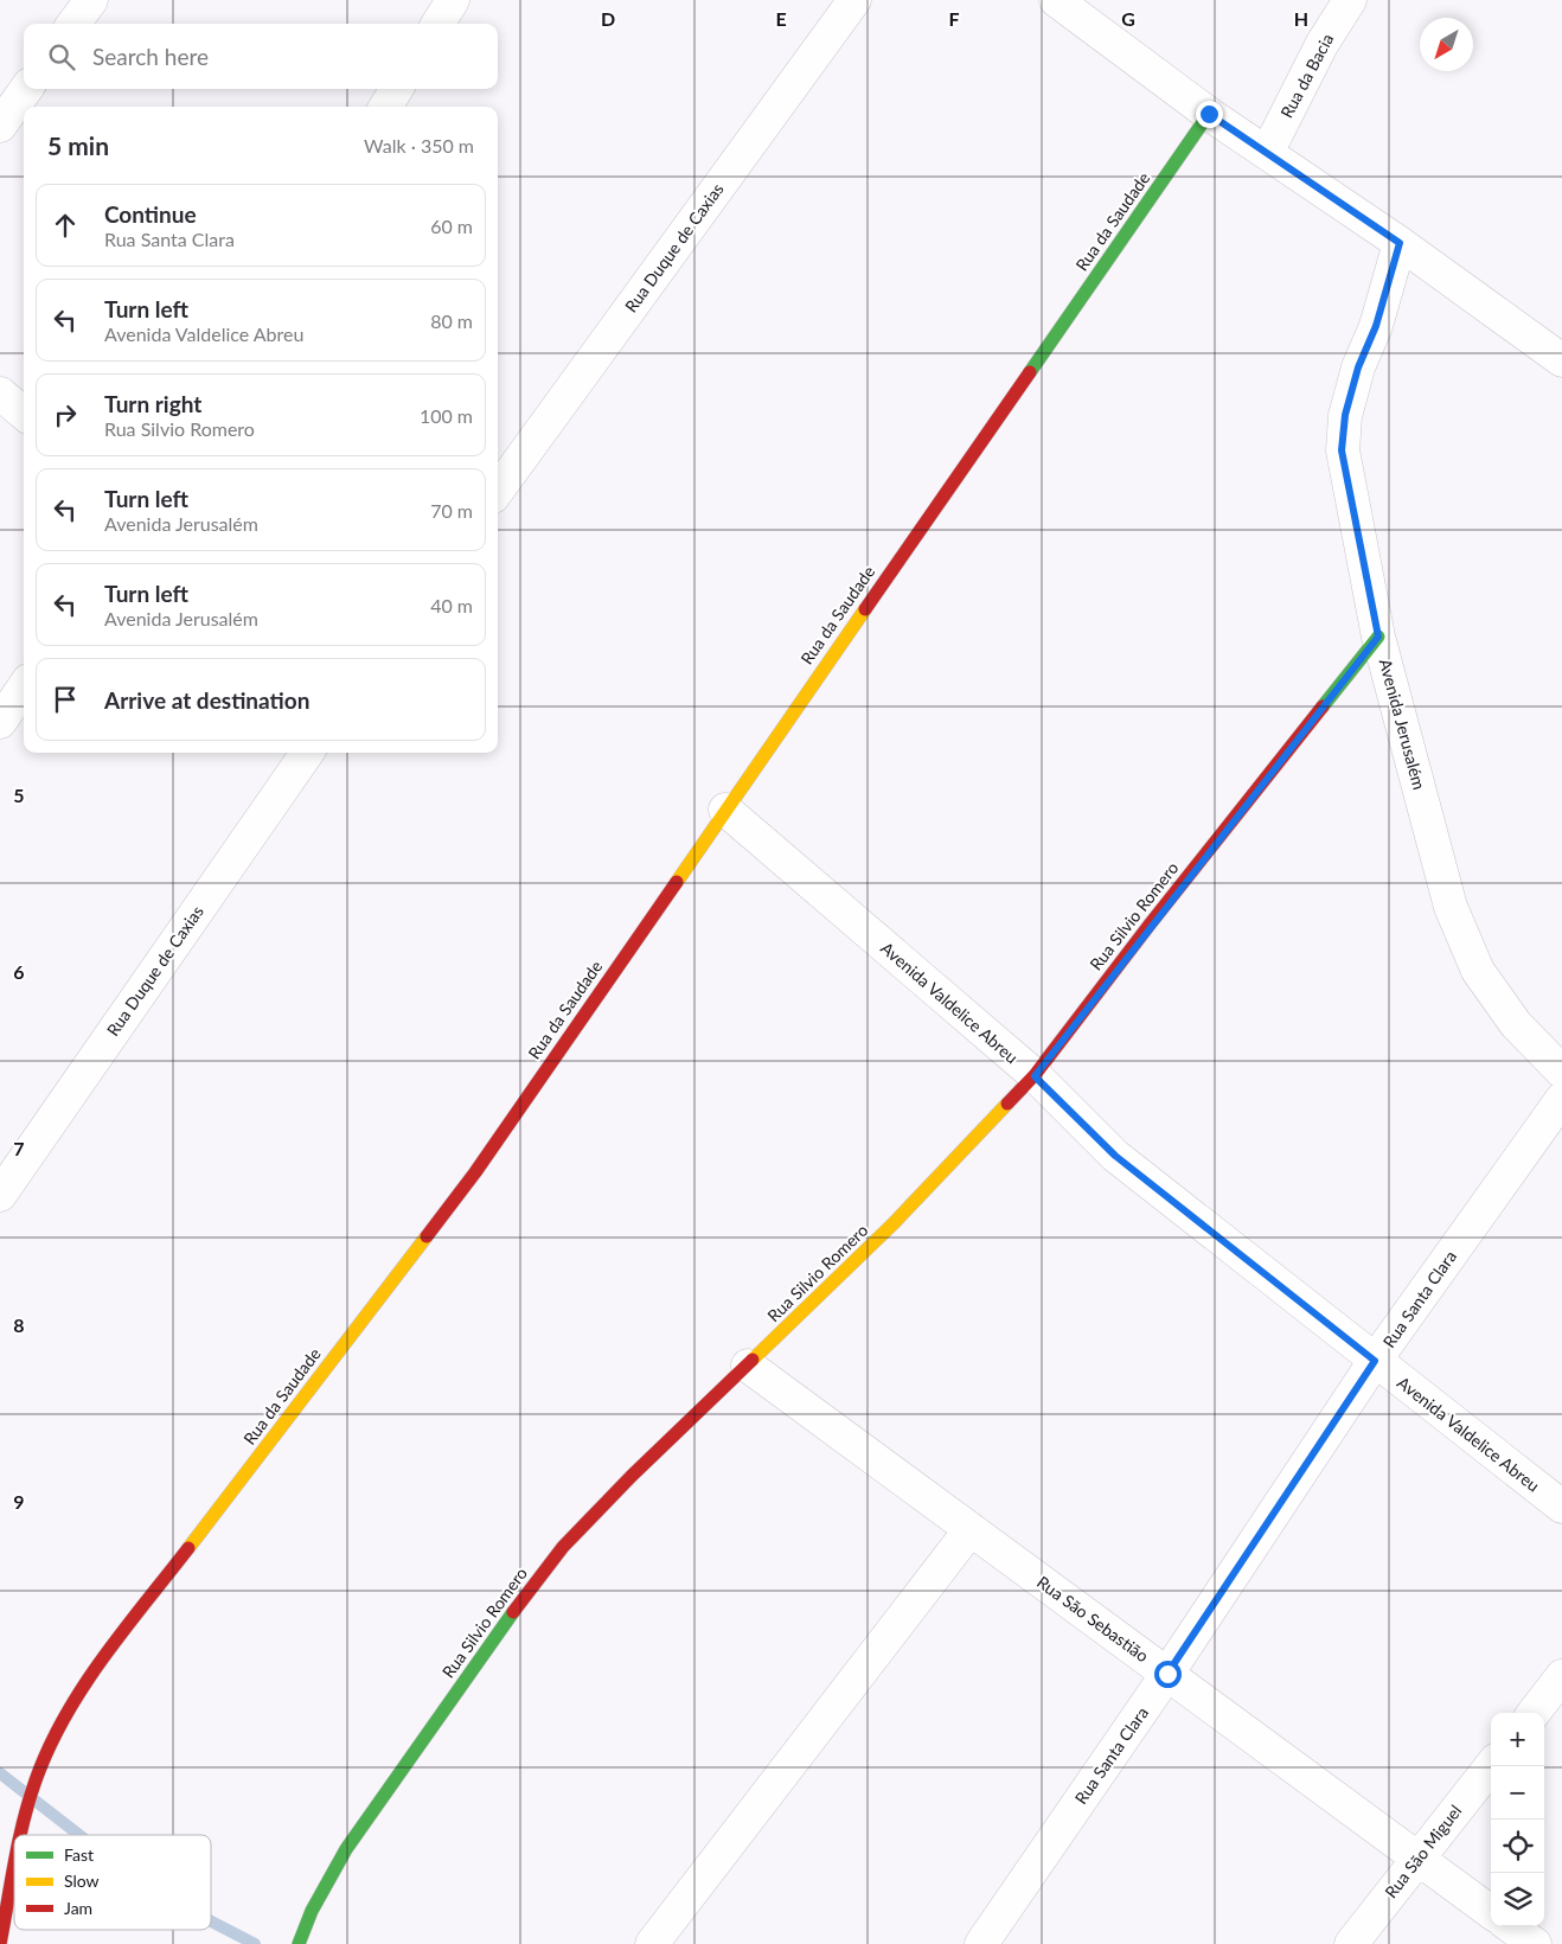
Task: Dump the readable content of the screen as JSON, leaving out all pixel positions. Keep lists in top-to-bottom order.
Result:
{
  "streets": {
    "street": [
      "Rua da Bacia",
      "Rua da Saudade",
      "Rua Duque de Caxias",
      "Avenida Jerusalém",
      "Rua Silvio Romero",
      "Avenida Valdelice Abreu",
      "Rua Santa Clara",
      "Rua São Sebastião",
      "Rua São Miguel"
    ]
  },
  "crossings": [
    ["Rua da Saudade", "Avenida Valdelice Abreu"],
    ["Avenida Jerusalém", "Rua Silvio Romero"],
    ["Rua Silvio Romero", "Avenida Valdelice Abreu"],
    ["Rua Silvio Romero", "Rua São Sebastião"],
    ["Avenida Valdelice Abreu", "Rua Santa Clara"],
    ["Rua Santa Clara", "Rua São Sebastião"],
    ["Rua São Sebastião", "Rua São Miguel"]
  ],
  "legend": ["Fast", "Slow", "Jam"],
  "north": "bottom left",
  "page": {
    "search": "Search here",
    "heading": ["5 min", "Walk · 350 m"],
    "list": [
      ["Continue", "Rua Santa Clara", "60 m"],
      ["Turn left", "Avenida Valdelice Abreu", "80 m"],
      ["Turn right", "Rua Silvio Romero", "100 m"],
      ["Turn left", "Avenida Jerusalém", "70 m"],
      ["Turn left", "Avenida Jerusalém", "40 m"],
      "Arrive at destination"
    ],
    "map_buttons": ["+", "−"]
  },
  "grid": {
    "columns": [
      "D",
      "E",
      "F",
      "G",
      "H"
    ],
    "rows": [
      "5",
      "6",
      "7",
      "8",
      "9"
    ]
  }
}
